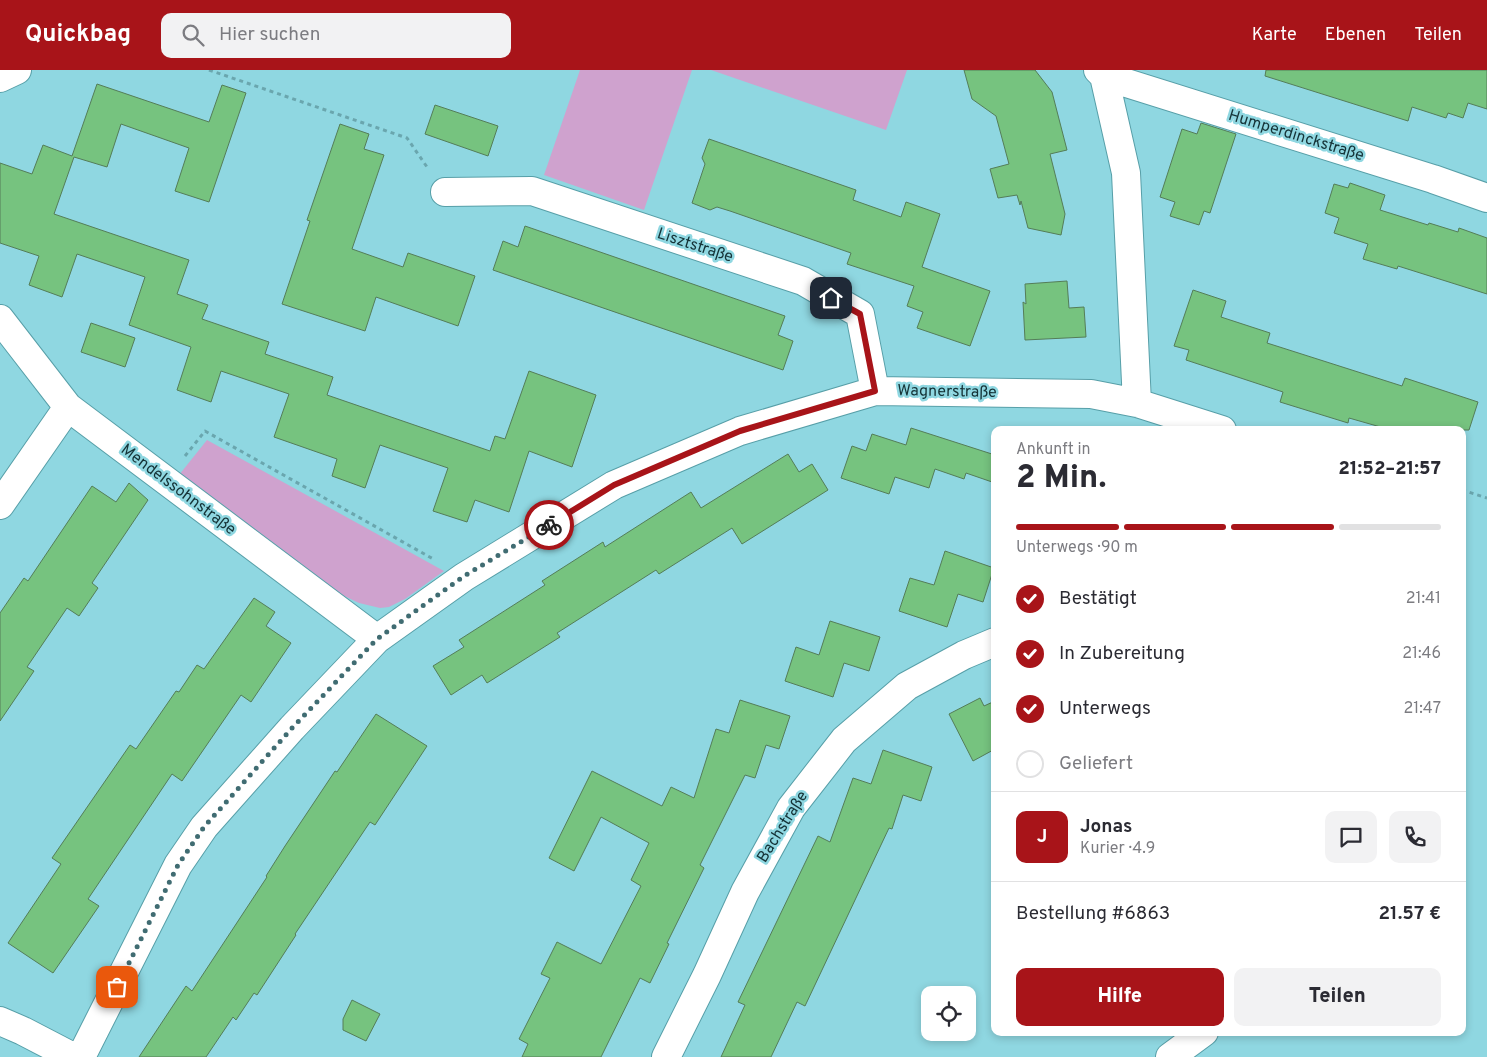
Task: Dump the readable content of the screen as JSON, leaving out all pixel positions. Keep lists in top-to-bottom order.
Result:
{
  "streets": {
    "street": [
      "Humperdinckstraße",
      "Lisztstraße",
      "Wagnerstraße",
      "Mendelssohnstraße",
      "Bachstraße"
    ]
  },
  "crossings": [
    ["Humperdinckstraße", "Wagnerstraße"],
    ["Lisztstraße", "Wagnerstraße"],
    ["Wagnerstraße", "Mendelssohnstraße"]
  ],
  "page": {
    "header": "Quickbag",
    "search": "Hier suchen",
    "nav": ["Karte", "Ebenen", "Teilen"],
    "heading": ["2 Min.", "Ankunft in", "21:52–21:57"],
    "panel": [
      "Jonas",
      "Kurier · 4.9",
      "Bestellung #6863",
      "21.57 €"
    ],
    "bar": "Unterwegs · 90 m",
    "list": [
      ["Bestätigt", "21:41"],
      ["In Zubereitung", "21:46"],
      ["Unterwegs", "21:47"],
      "Geliefert"
    ],
    "round": "J",
    "buttons": ["Hilfe", "Teilen"]
  }
}
